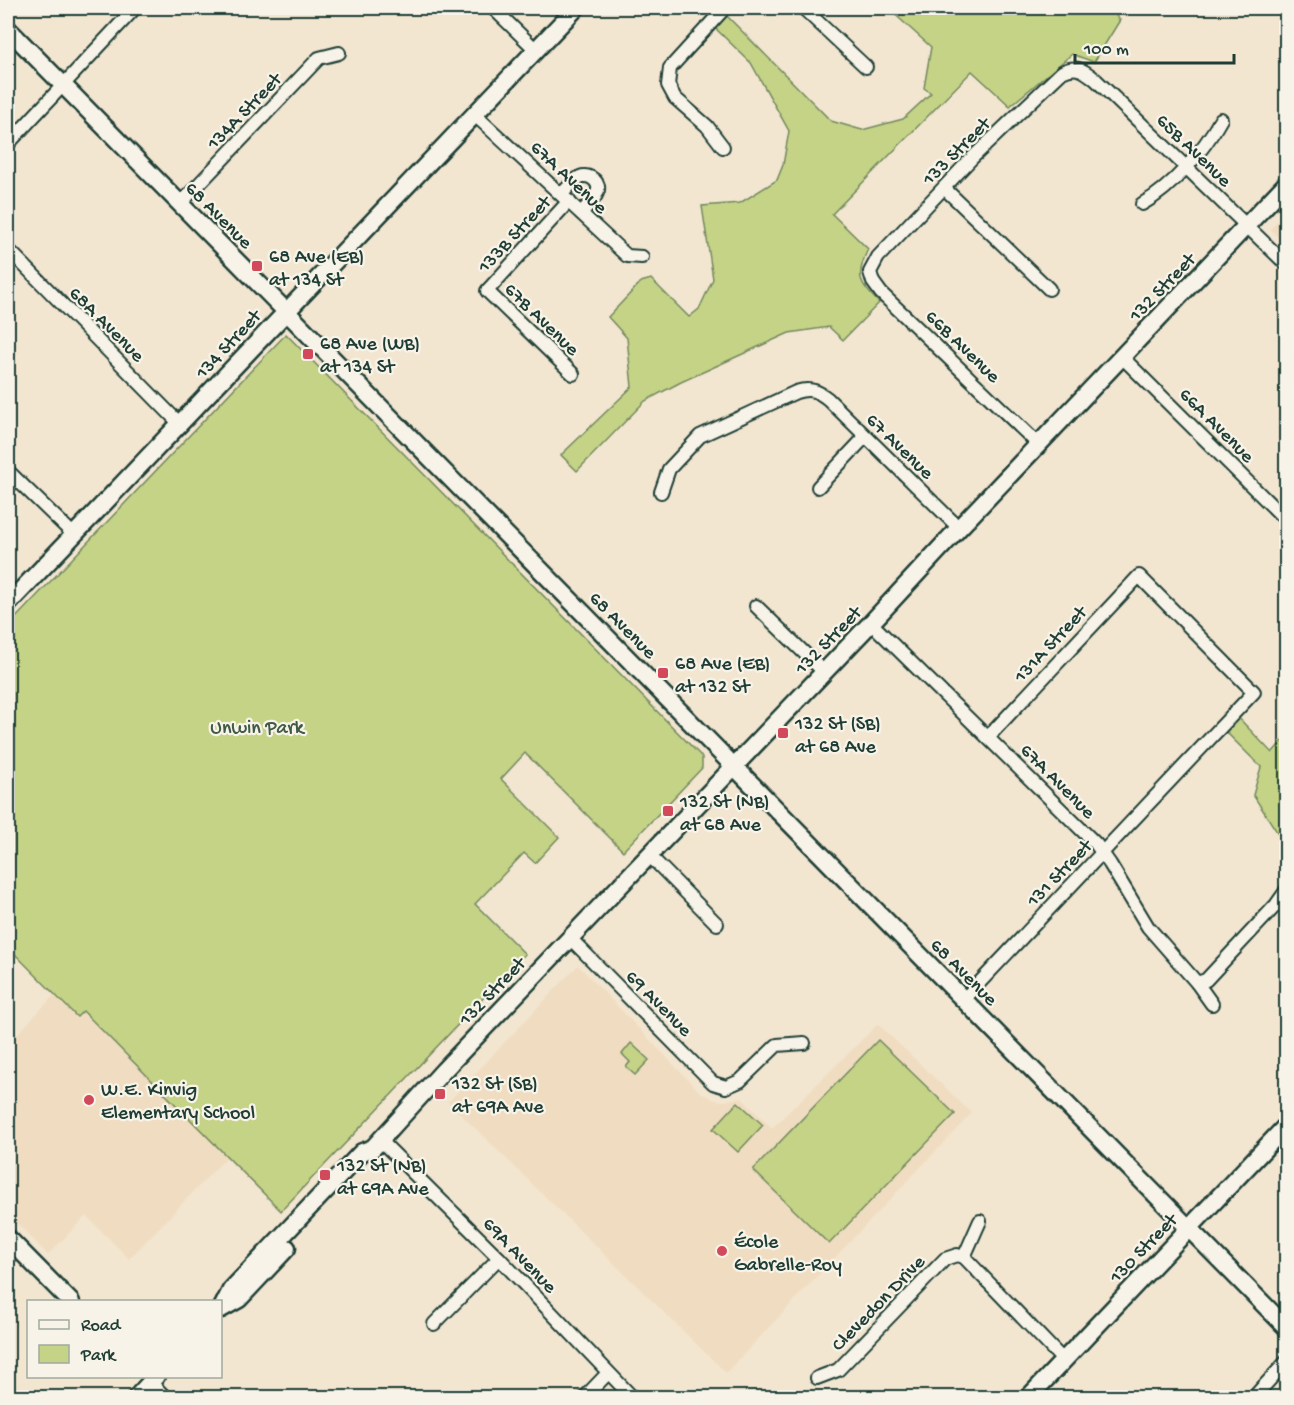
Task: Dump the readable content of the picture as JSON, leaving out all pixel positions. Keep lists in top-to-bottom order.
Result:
{
  "streets": {
    "street": [
      "134A Street",
      "65B Avenue",
      "133 Street",
      "67A Avenue",
      "68 Avenue",
      "133B Street",
      "132 Street",
      "67B Avenue",
      "68A Avenue",
      "134 Street",
      "66B Avenue",
      "66A Avenue",
      "67 Avenue",
      "131A Street",
      "131 Street",
      "69 Avenue",
      "130 Street",
      "69A Avenue",
      "Clevedon Drive"
    ]
  },
  "crossings": [
    ["134A Street", "68 Avenue"],
    ["65B Avenue", "133 Street"],
    ["65B Avenue", "132 Street"],
    ["133 Street", "66B Avenue"],
    ["67A Avenue", "133B Street"],
    ["67A Avenue", "132 Street"],
    ["67A Avenue", "134 Street"],
    ["67A Avenue", "131A Street"],
    ["67A Avenue", "131 Street"],
    ["68 Avenue", "132 Street"],
    ["68 Avenue", "134 Street"],
    ["68 Avenue", "131 Street"],
    ["68 Avenue", "130 Street"],
    ["133B Street", "67B Avenue"],
    ["132 Street", "66B Avenue"],
    ["132 Street", "66A Avenue"],
    ["132 Street", "67 Avenue"],
    ["132 Street", "69 Avenue"],
    ["132 Street", "69A Avenue"],
    ["68A Avenue", "134 Street"],
    ["131A Street", "131 Street"]
  ],
  "parks": ["Unwin Park"],
  "places": {
    "transit": [
      "68 Ave (EB) at 134 St",
      "68 Ave (WB) at 134 St",
      "68 Ave (EB) at 132 St",
      "132 St (SB) at 68 Ave",
      "132 St (NB) at 68 Ave",
      "132 St (SB) at 69A Ave",
      "132 St (NB) at 69A Ave"
    ],
    "other": ["W.E. Kinvig Elementary School", "École Gabrelle-Roy"]
  },
  "legend": ["Road", "Park"],
  "scale_bar": "100 m"
}
